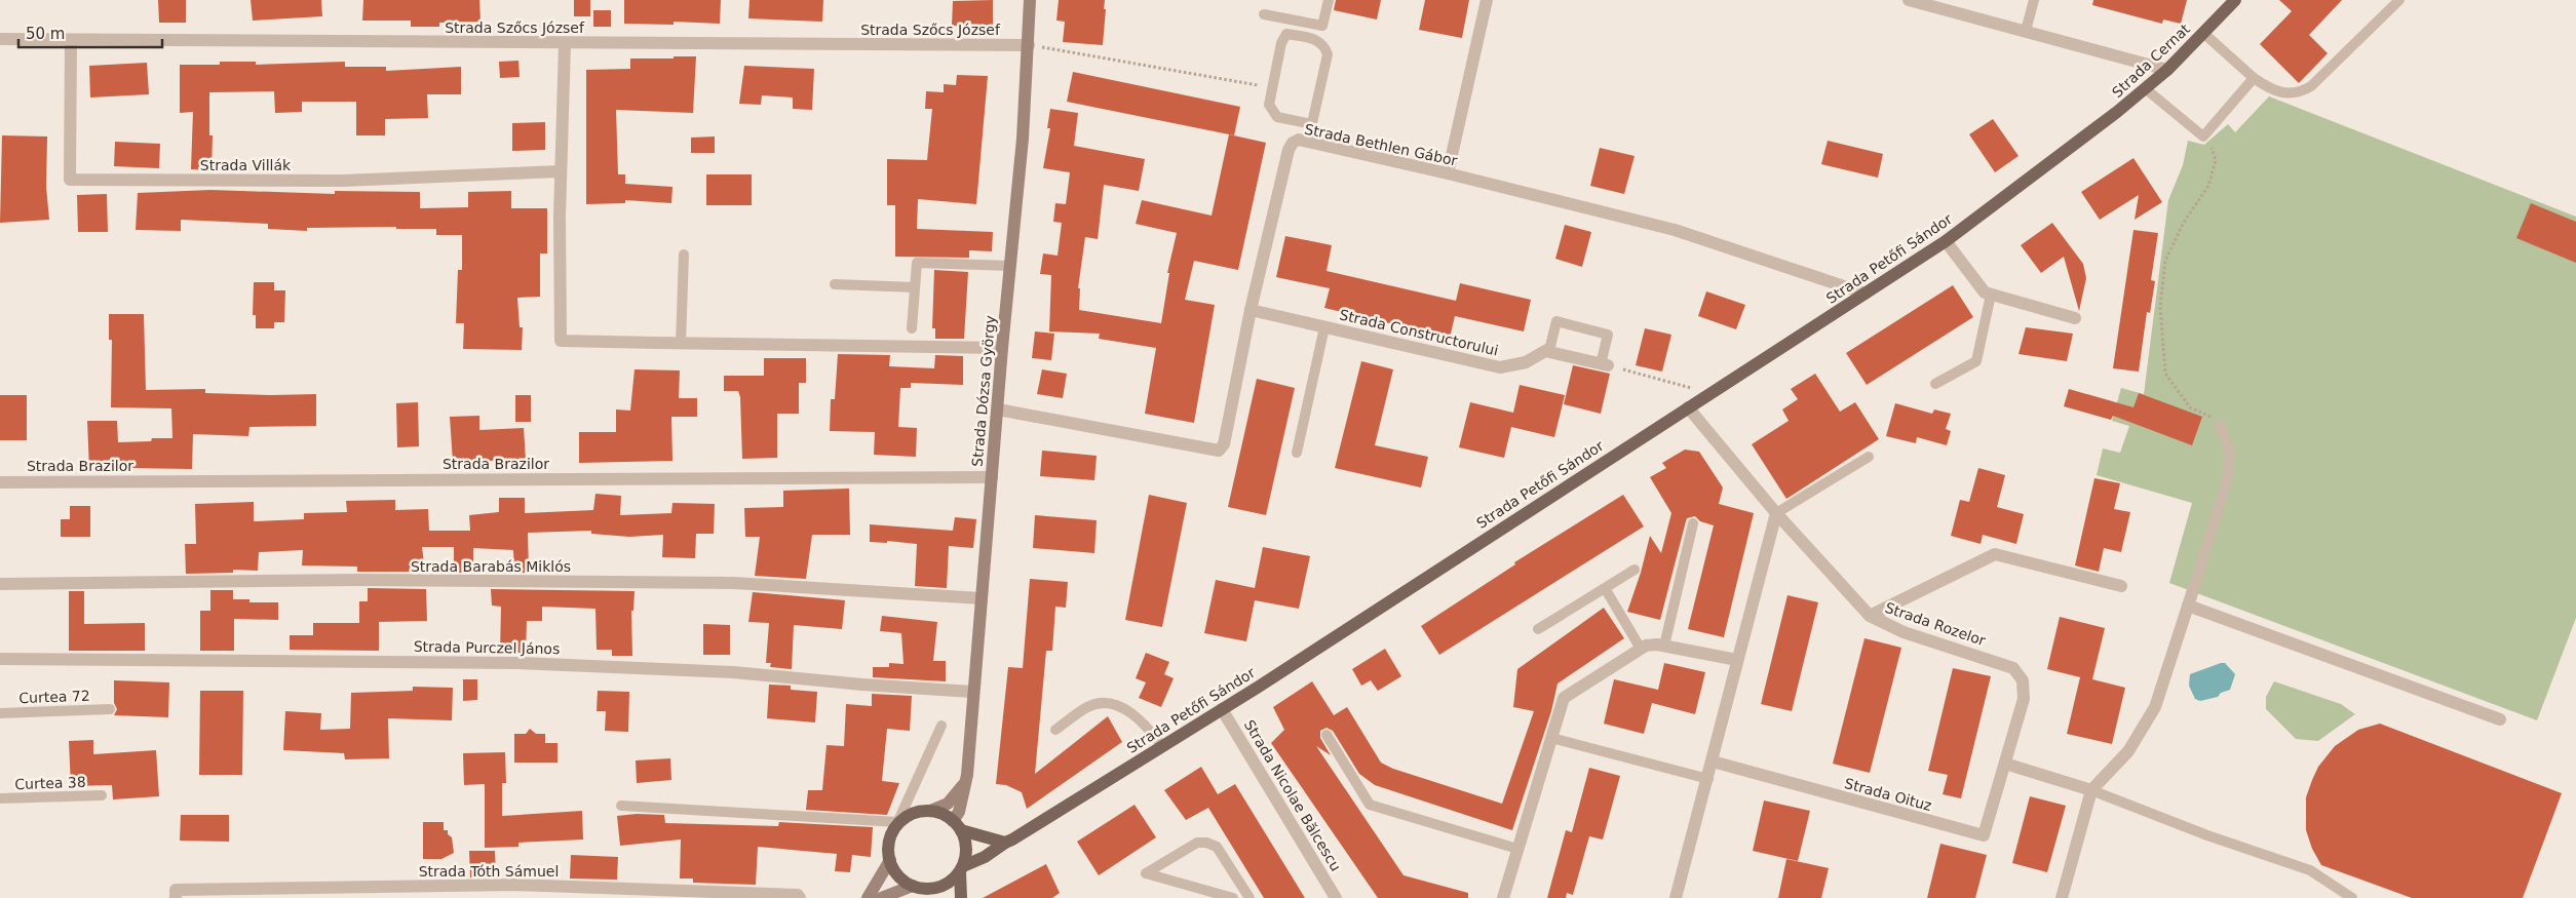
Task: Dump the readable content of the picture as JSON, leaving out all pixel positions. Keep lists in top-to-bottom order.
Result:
{
  "streets": {
    "main road": ["Strada Cernat", "Strada Petőfi Sándor", "Strada Dózsa György"],
    "street": [
      "Strada Szőcs József",
      "Strada Bethlen Gábor",
      "Strada Villák",
      "Strada Constructorului",
      "Strada Brazilor",
      "Strada Barabás Miklós",
      "Strada Rozelor",
      "Strada Purczel János",
      "Strada Oituz",
      "Strada Nicolae Bălcescu",
      "Strada Tóth Sámuel"
    ],
    "lane": ["Curtea 72", "Curtea 38"]
  },
  "crossings": [
    ["Strada Szőcs József", "Strada Villák"],
    ["Strada Szőcs József", "Strada Dózsa György"],
    ["Strada Cernat", "Strada Petőfi Sándor"],
    ["Strada Bethlen Gábor", "Strada Petőfi Sándor"],
    ["Strada Bethlen Gábor", "Strada Constructorului"],
    ["Strada Bethlen Gábor", "Strada Dózsa György"],
    ["Strada Petőfi Sándor", "Strada Dózsa György"],
    ["Strada Petőfi Sándor", "Strada Rozelor"],
    ["Strada Petőfi Sándor", "Strada Nicolae Bălcescu"],
    ["Strada Dózsa György", "Strada Brazilor"],
    ["Strada Dózsa György", "Strada Barabás Miklós"],
    ["Strada Dózsa György", "Strada Purczel János"],
    ["Strada Rozelor", "Strada Oituz"]
  ],
  "scale_bar": "50 m"
}
